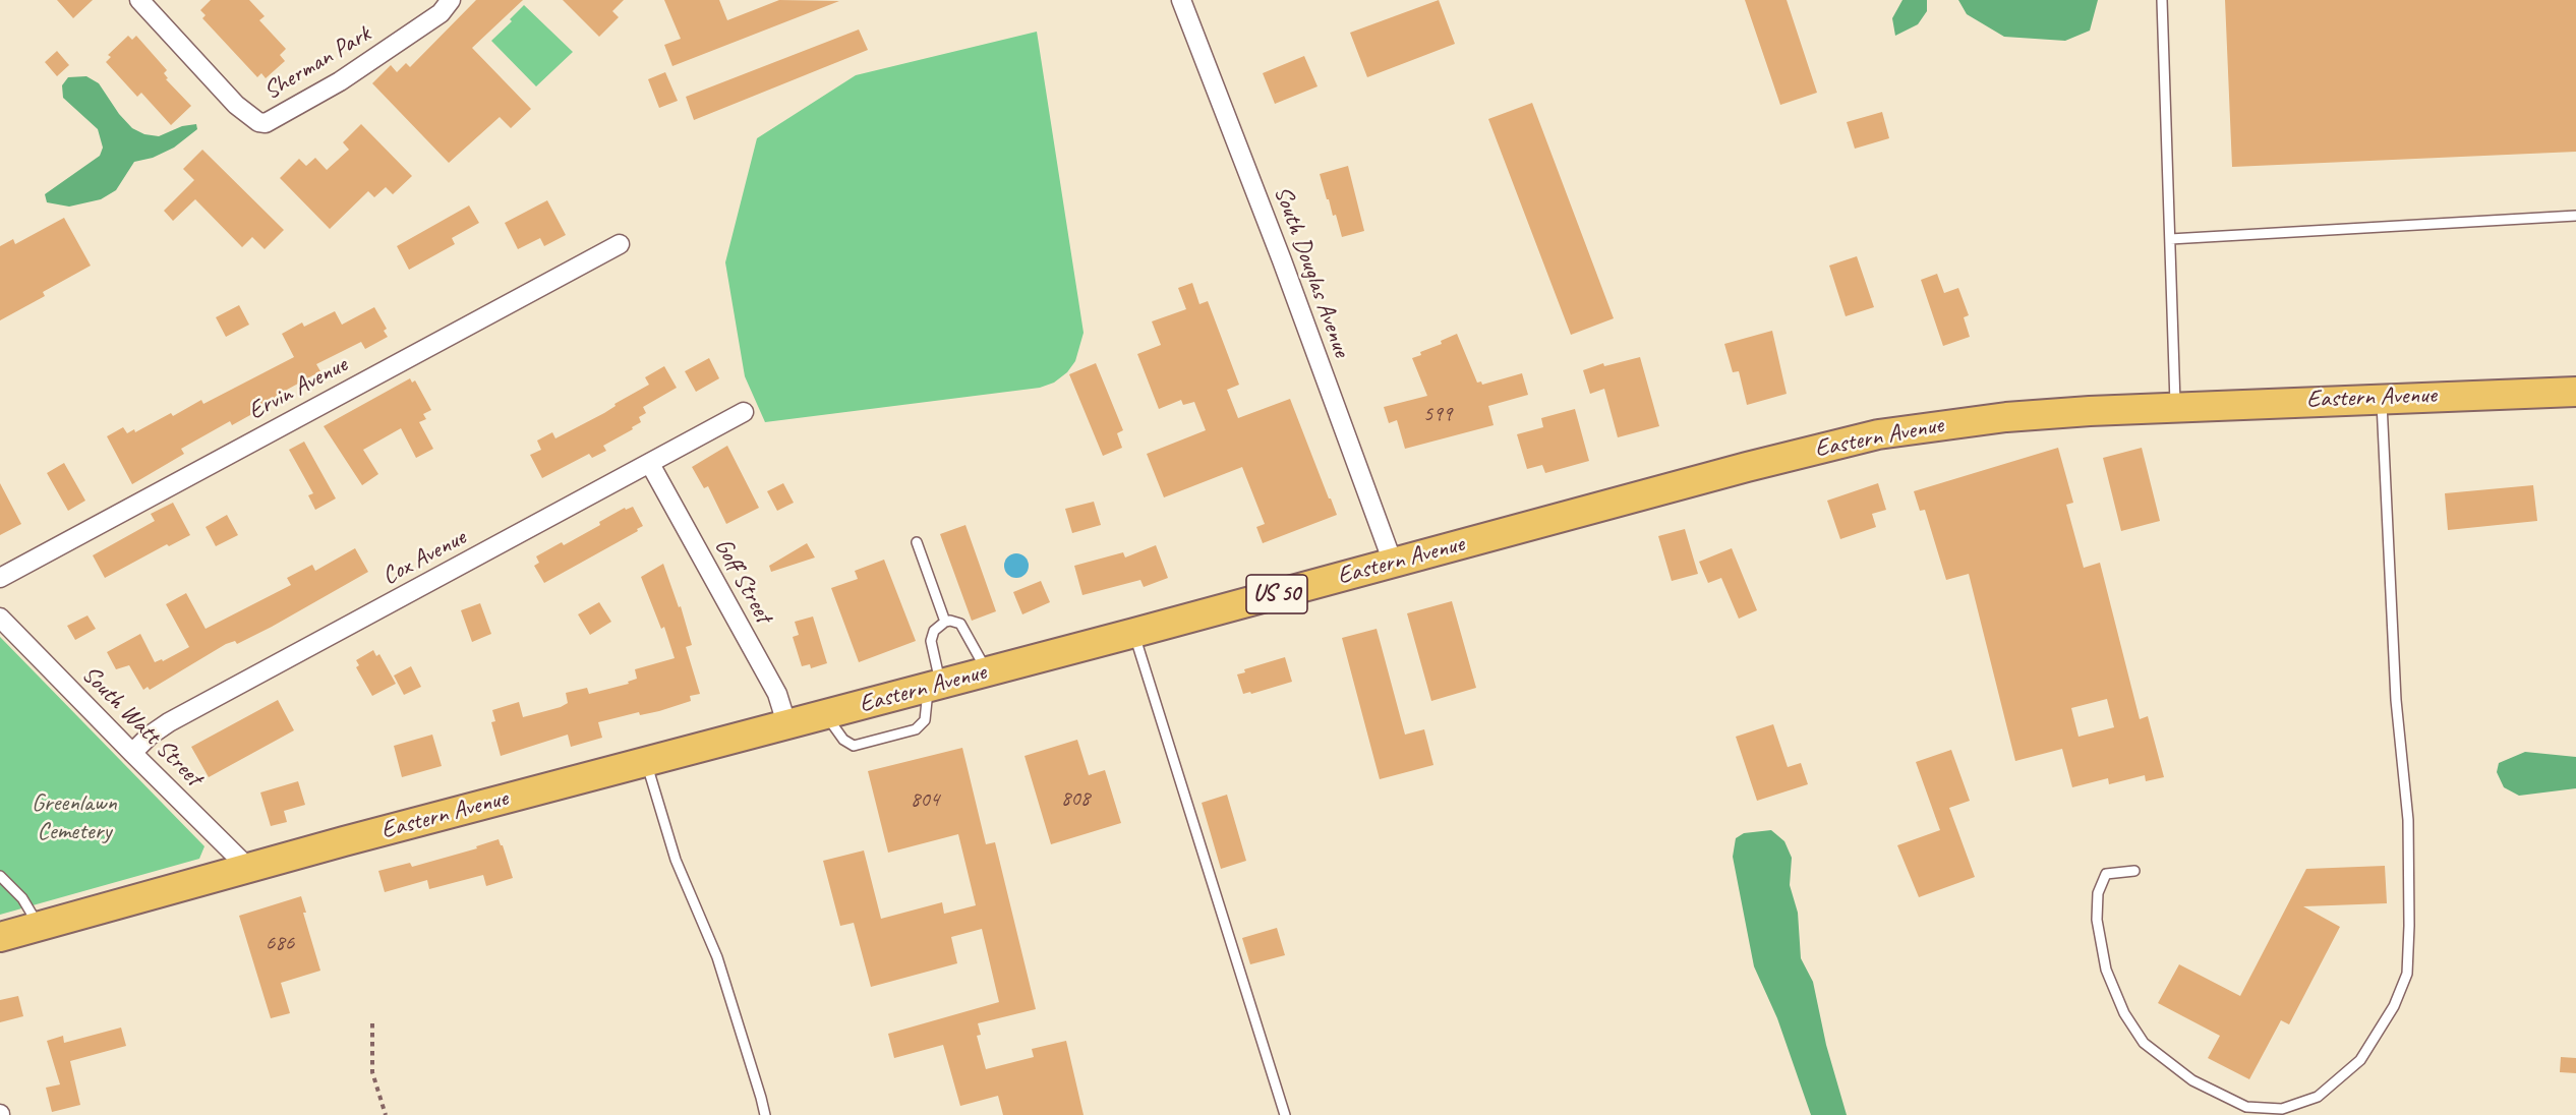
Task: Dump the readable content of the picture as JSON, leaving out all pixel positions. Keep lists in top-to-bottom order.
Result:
{
  "streets": {
    "main road": ["Eastern Avenue", "US 50"],
    "street": [
      "Sherman Park",
      "South Douglas Avenue",
      "Ervin Avenue",
      "Cox Avenue",
      "Goff Street",
      "South Watt Street"
    ]
  },
  "crossings": [
    ["South Douglas Avenue", "Eastern Avenue"],
    ["Eastern Avenue", "Goff Street"],
    ["Eastern Avenue", "South Watt Street"],
    ["Cox Avenue", "Goff Street"],
    ["Cox Avenue", "South Watt Street"]
  ],
  "parks": ["Greenlawn Cemetery"],
  "house_numbers": [
    "599",
    "808",
    "804",
    "686"
  ]
}
